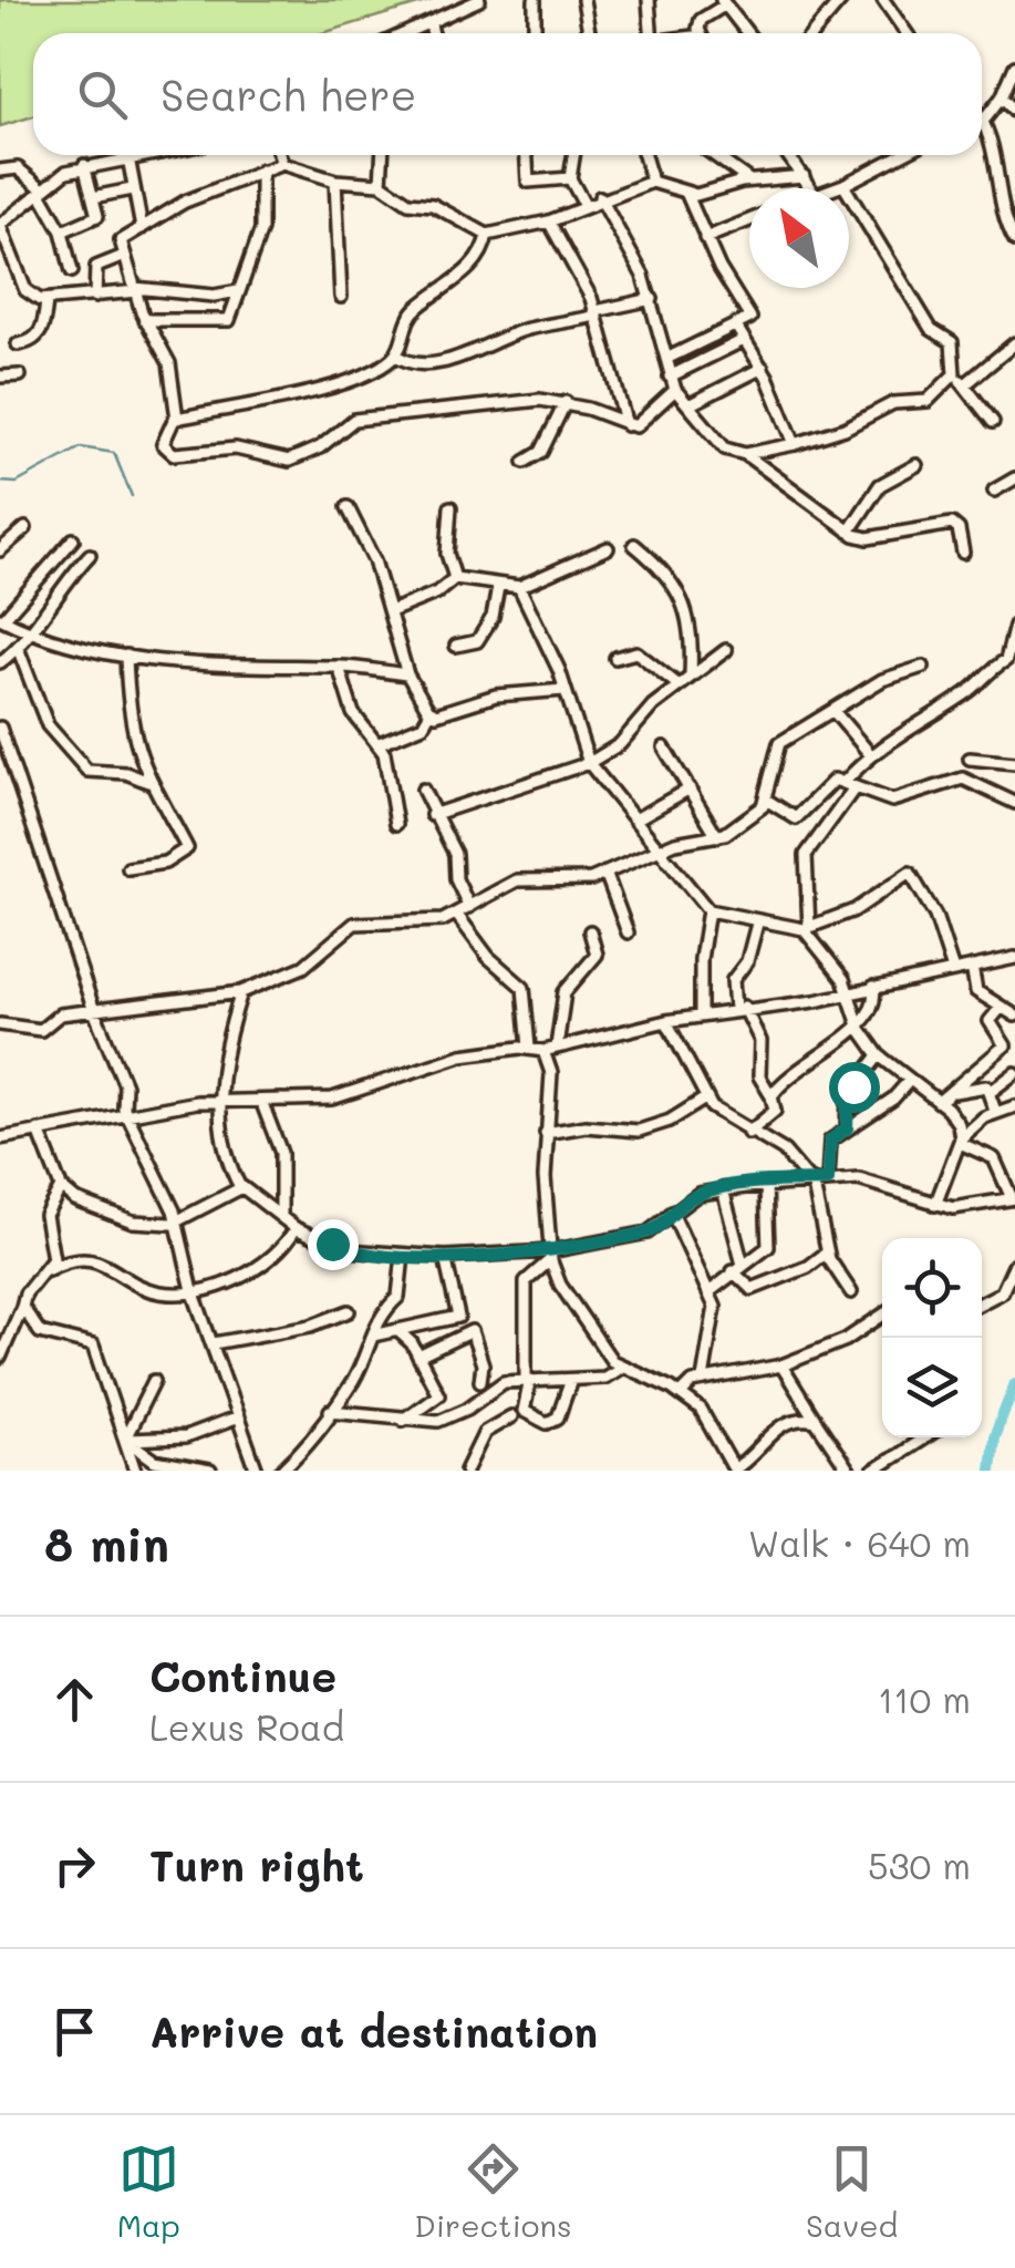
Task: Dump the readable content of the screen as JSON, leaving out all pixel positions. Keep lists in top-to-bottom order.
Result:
{
  "north": "top left",
  "page": {
    "search": "Search here",
    "heading": ["8 min", "Walk · 640 m"],
    "list": [
      ["Continue", "Lexus Road", "110 m"],
      ["Turn right", "530 m"],
      "Arrive at destination"
    ],
    "nav": ["Map", "Directions", "Saved"]
  }
}
